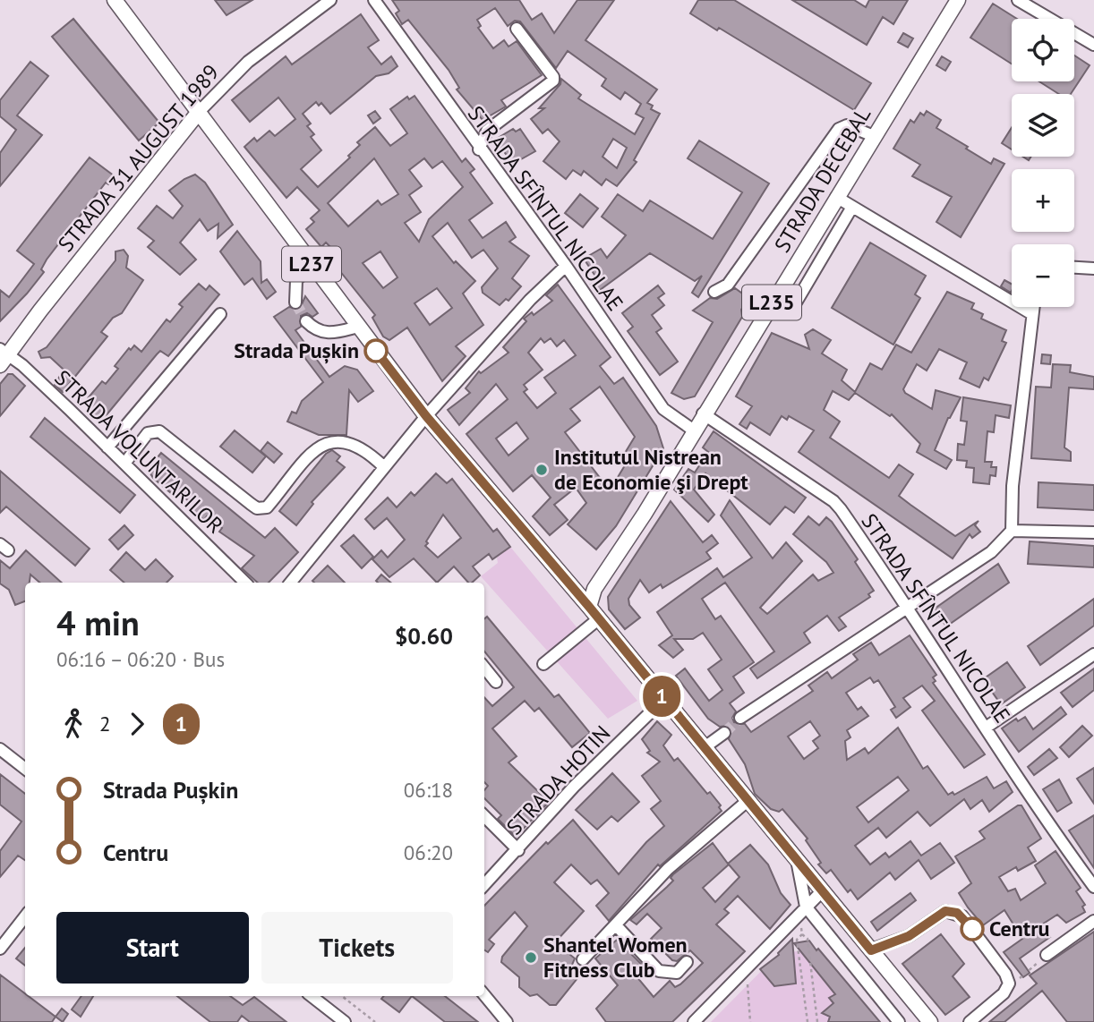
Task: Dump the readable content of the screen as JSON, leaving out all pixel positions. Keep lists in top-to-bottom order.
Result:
{
  "streets": {
    "main road": [
      "STRADA 31 AUGUST 1989",
      "STRADA DECEBAL",
      "L237",
      "L235"
    ],
    "street": ["STRADA SFÎNTUL NICOLAE", "STRADA VOLUNTARILOR", "STRADA HOTIN"]
  },
  "crossings": [
    ["STRADA 31 AUGUST 1989", "L237"],
    ["STRADA 31 AUGUST 1989", "STRADA VOLUNTARILOR"],
    ["STRADA DECEBAL", "STRADA SFÎNTUL NICOLAE"],
    ["STRADA DECEBAL", "L237"],
    ["L237", "STRADA HOTIN"]
  ],
  "places": [
    "Strada Pușkin",
    "Institutul Nistrean de Economie şi Drept",
    "Centru",
    "Shantel Women Fitness Club"
  ],
  "lines": ["bus line 1"],
  "page": {
    "on_map": "1",
    "map_buttons": ["+", "−"],
    "heading": ["4 min", "06:16 – 06:20 · Bus", "$0.60"],
    "legs": ["2", "1"],
    "list": [
      {
        "name": "Strada Pușkin",
        "value": "06:18"
      },
      {
        "name": "Centru",
        "value": "06:20"
      }
    ],
    "buttons": ["Start", "Tickets"]
  }
}
